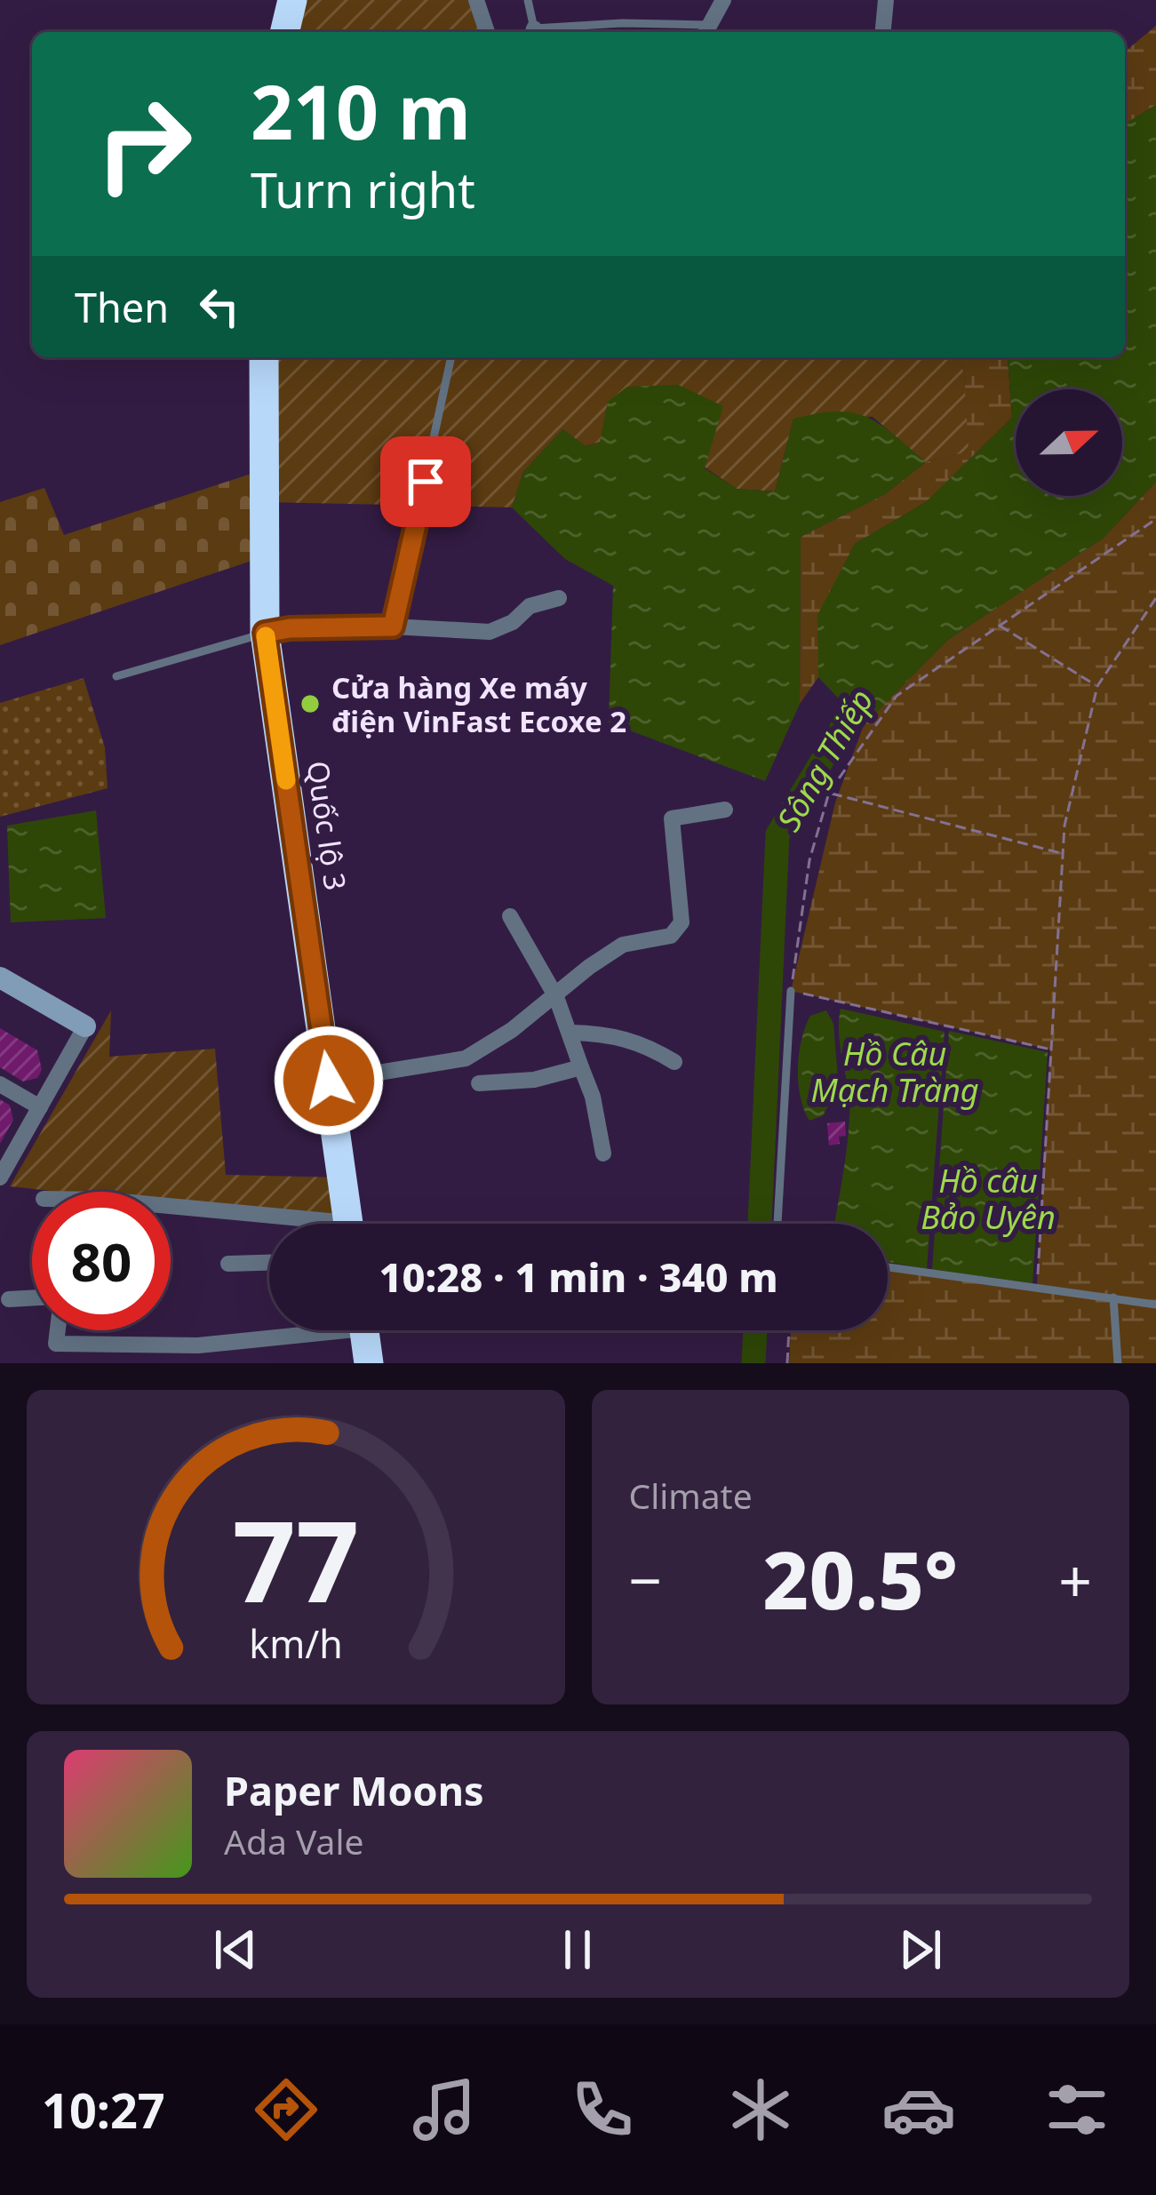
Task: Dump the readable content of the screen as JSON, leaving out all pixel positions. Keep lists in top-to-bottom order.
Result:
{
  "streets": {
    "highway": ["Quốc lộ 3"]
  },
  "water": ["Sông Thiếp", "Hồ Câu Mạch Tràng", "Hồ câu Bảo Uyên"],
  "places": ["Cửa hàng Xe máy điện VinFast Ecoxe 2"],
  "north": "right",
  "page": {
    "turn": ["210 m", "Turn right"],
    "then": "Then",
    "limit": "80",
    "trip": "10:28 · 1 min · 340 m",
    "tile": "Climate",
    "heat": ["−", "20.5°", "+"],
    "song": ["Paper Moons", "Ada Vale"],
    "tabs": "10:27",
    "gauge": ["77", "km/h"]
  }
}
